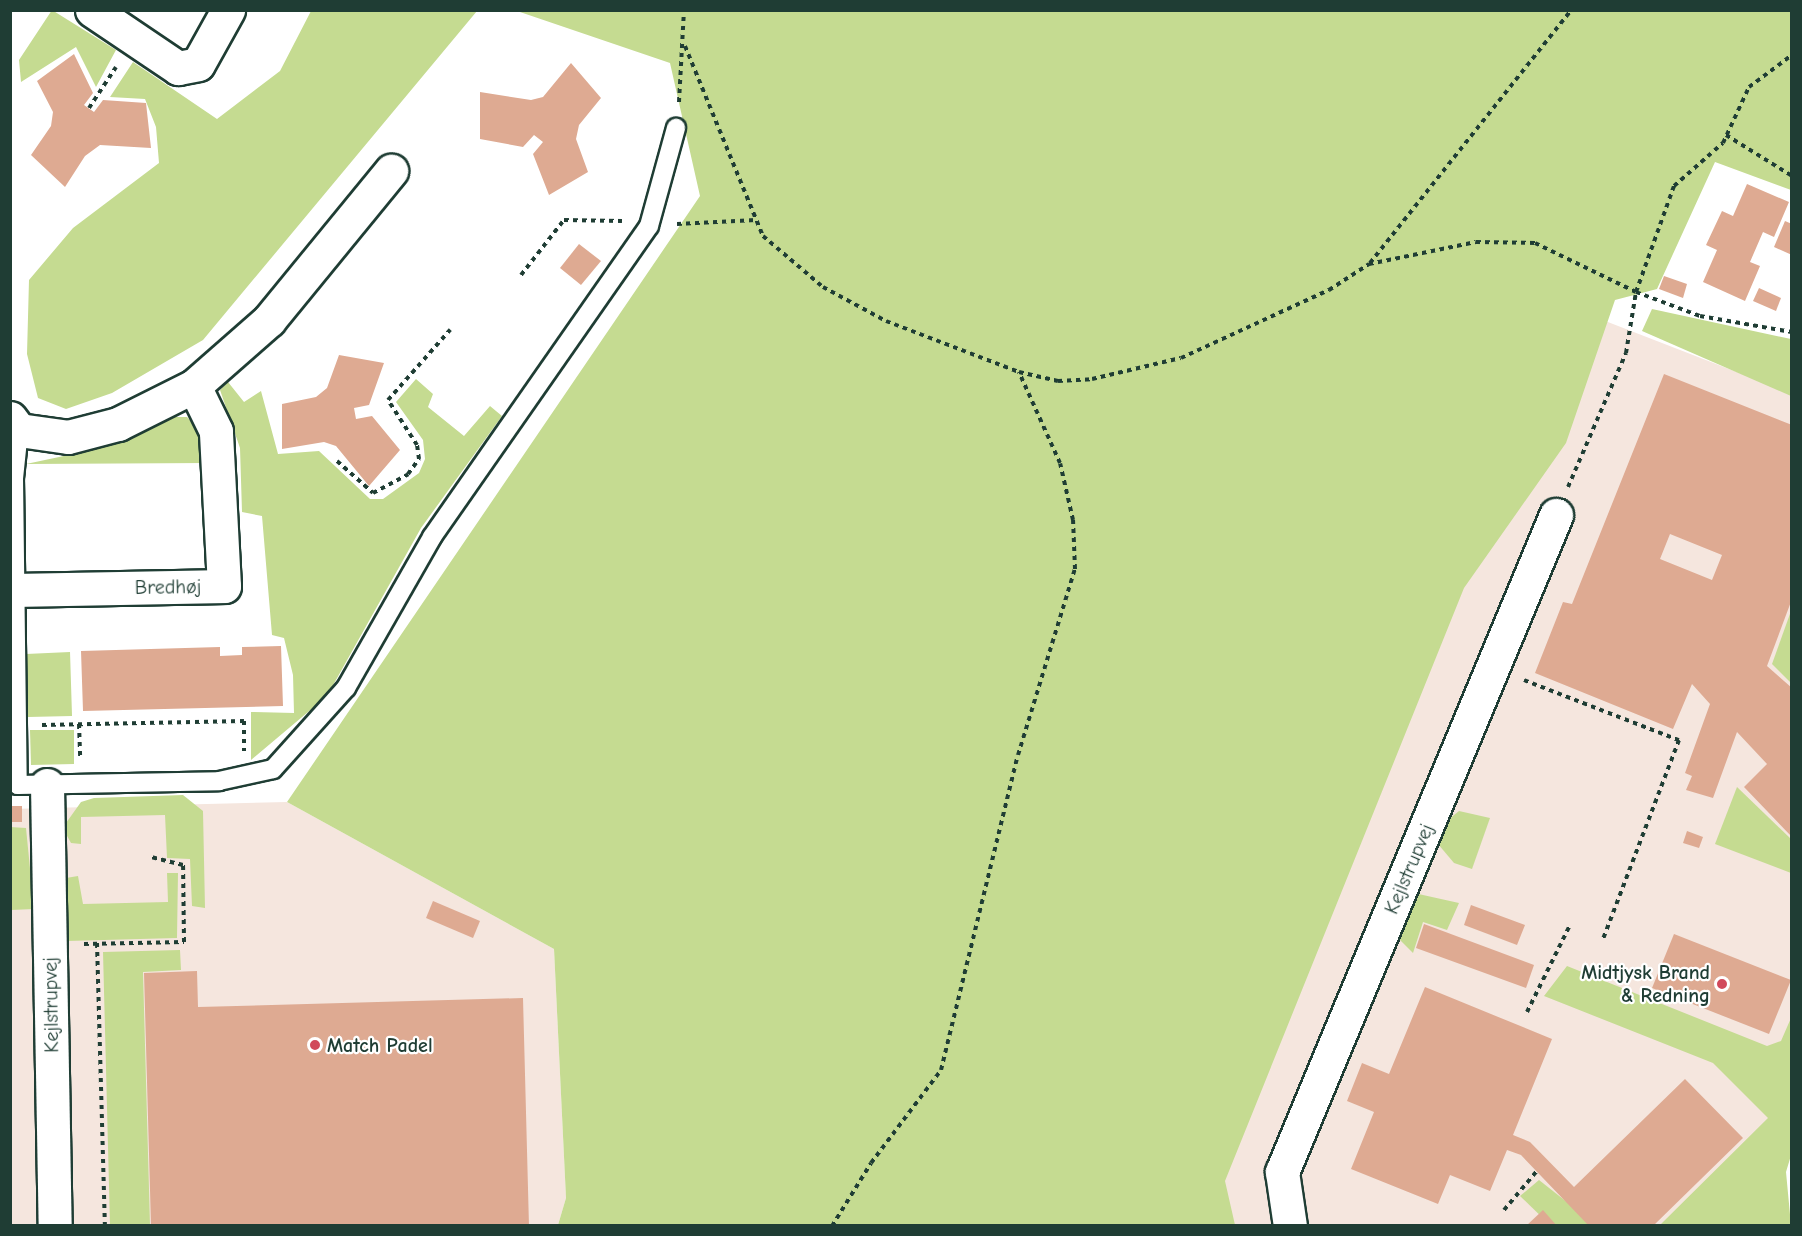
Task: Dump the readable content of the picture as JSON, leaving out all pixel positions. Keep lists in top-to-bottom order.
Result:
{
  "streets": {
    "street": ["Bredhøj", "Kejlstrupvej"]
  },
  "places": ["Midtjysk Brand & Redning", "Match Padel"]
}
